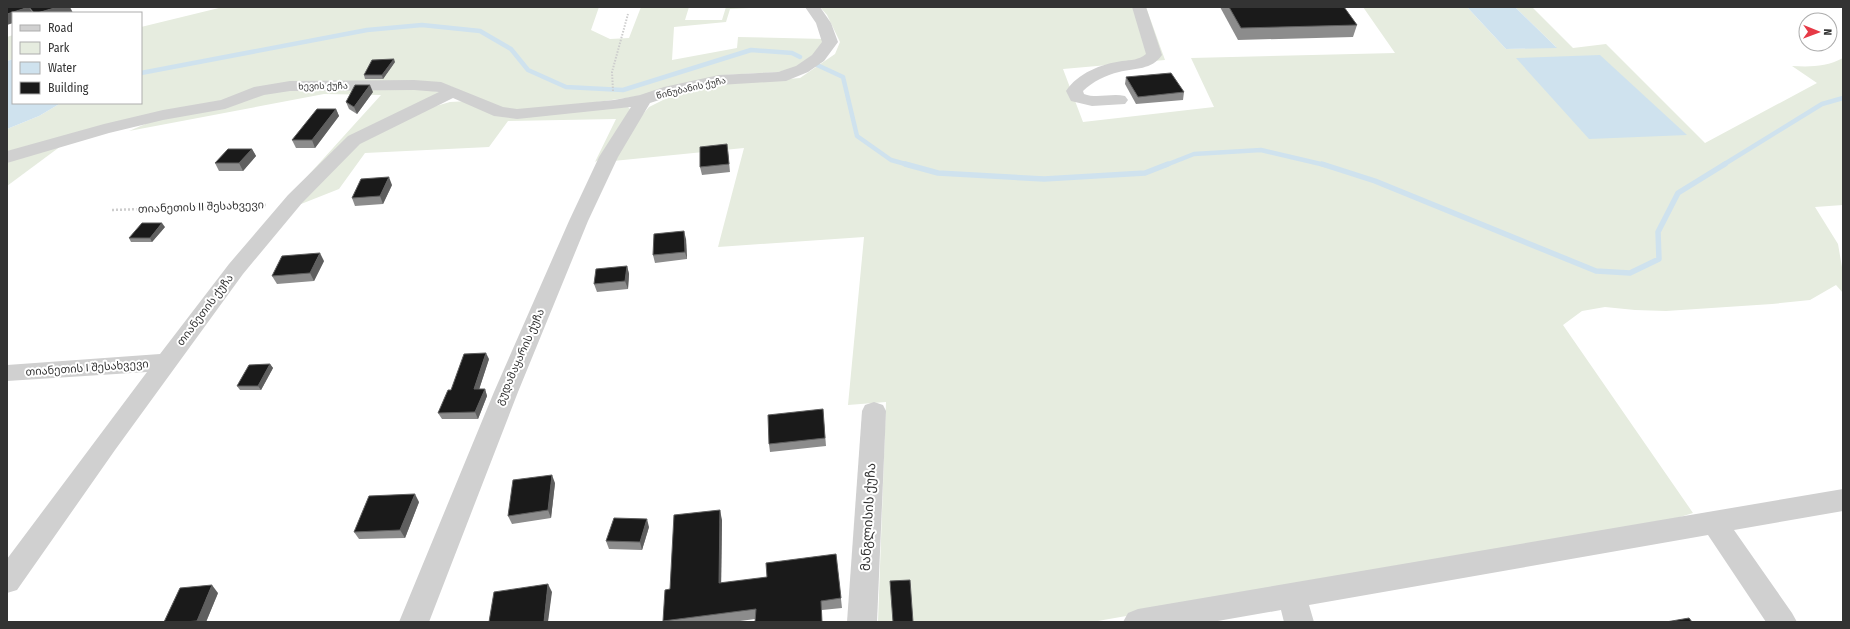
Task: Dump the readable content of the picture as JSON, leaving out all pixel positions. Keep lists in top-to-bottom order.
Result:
{
  "streets": {
    "street": [
      "ხევის ქუჩა",
      "წინუბანის ქუჩა",
      "თიანეთის ქუჩა",
      "გუდამაყარის ქუჩა",
      "თიანეთის I შესახვევი",
      "მანგლისის ქუჩა"
    ],
    "path": ["თიანეთის II შესახვევი"]
  },
  "crossings": [
    ["ხევის ქუჩა", "წინუბანის ქუჩა"],
    ["ხევის ქუჩა", "თიანეთის ქუჩა"],
    ["ხევის ქუჩა", "გუდამაყარის ქუჩა"],
    ["წინუბანის ქუჩა", "გუდამაყარის ქუჩა"],
    ["თიანეთის II შესახვევი", "თიანეთის ქუჩა"],
    ["თიანეთის ქუჩა", "თიანეთის I შესახვევი"]
  ],
  "legend": [
    "Road",
    "Park",
    "Water",
    "Building"
  ],
  "north": "right"
}
